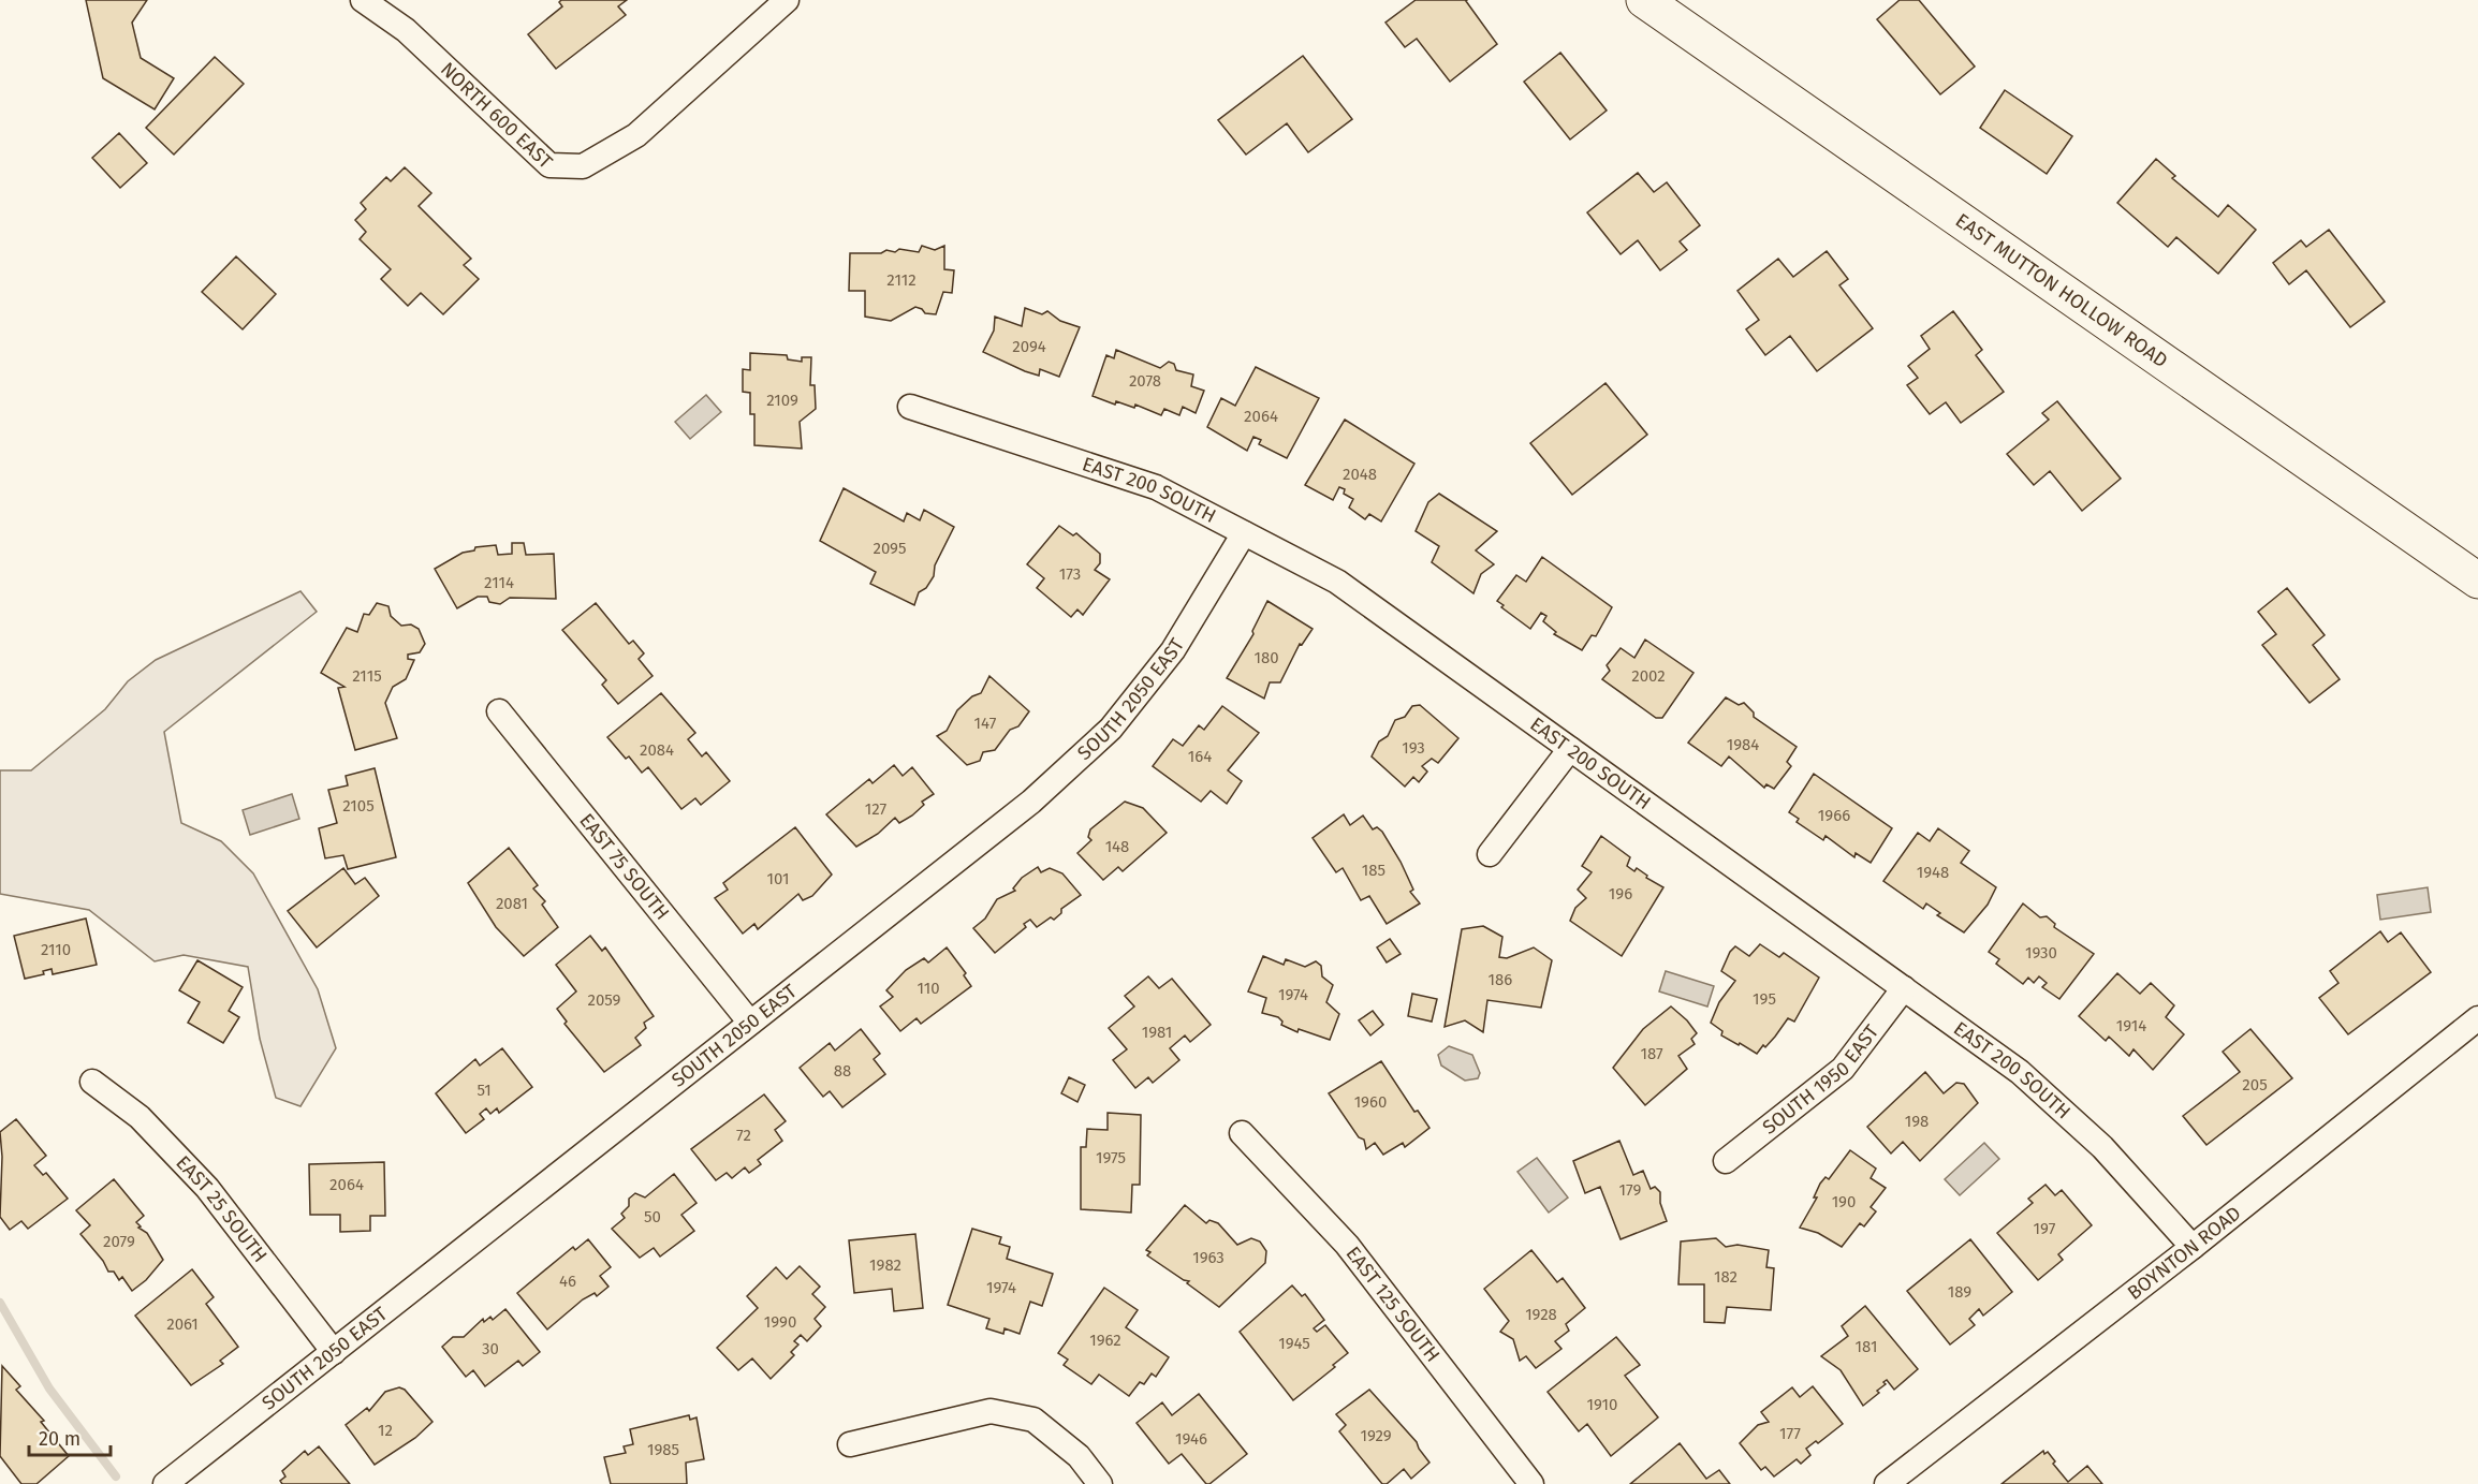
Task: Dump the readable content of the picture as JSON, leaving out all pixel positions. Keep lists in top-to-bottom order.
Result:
{
  "streets": {
    "street": [
      "NORTH 600 EAST",
      "EAST MUTTON HOLLOW ROAD",
      "EAST 200 SOUTH",
      "SOUTH 2050 EAST",
      "EAST 75 SOUTH",
      "SOUTH 1950 EAST",
      "EAST 25 SOUTH",
      "BOYNTON ROAD",
      "EAST 125 SOUTH"
    ]
  },
  "crossings": [
    ["EAST 200 SOUTH", "SOUTH 2050 EAST"],
    ["EAST 200 SOUTH", "SOUTH 1950 EAST"],
    ["EAST 200 SOUTH", "BOYNTON ROAD"],
    ["SOUTH 2050 EAST", "EAST 75 SOUTH"],
    ["SOUTH 2050 EAST", "EAST 25 SOUTH"]
  ],
  "house_numbers": [
    "2112",
    "2094",
    "2078",
    "2109",
    "2064",
    "2048",
    "2095",
    "173",
    "2114",
    "180",
    "2115",
    "2002",
    "147",
    "1984",
    "193",
    "2084",
    "164",
    "2105",
    "127",
    "1966",
    "148",
    "185",
    "1948",
    "101",
    "196",
    "2081",
    "2110",
    "1930",
    "186",
    "110",
    "1974",
    "195",
    "2059",
    "1914",
    "1981",
    "187",
    "88",
    "205",
    "51",
    "1960",
    "198",
    "72",
    "1975",
    "2064",
    "179",
    "190",
    "50",
    "197",
    "2079",
    "1963",
    "1982",
    "182",
    "46",
    "1974",
    "189",
    "1928",
    "1990",
    "2061",
    "1962",
    "1945",
    "181",
    "30",
    "1910",
    "12",
    "177",
    "1929",
    "1946",
    "1985"
  ],
  "scale_bar": "20 m"
}
